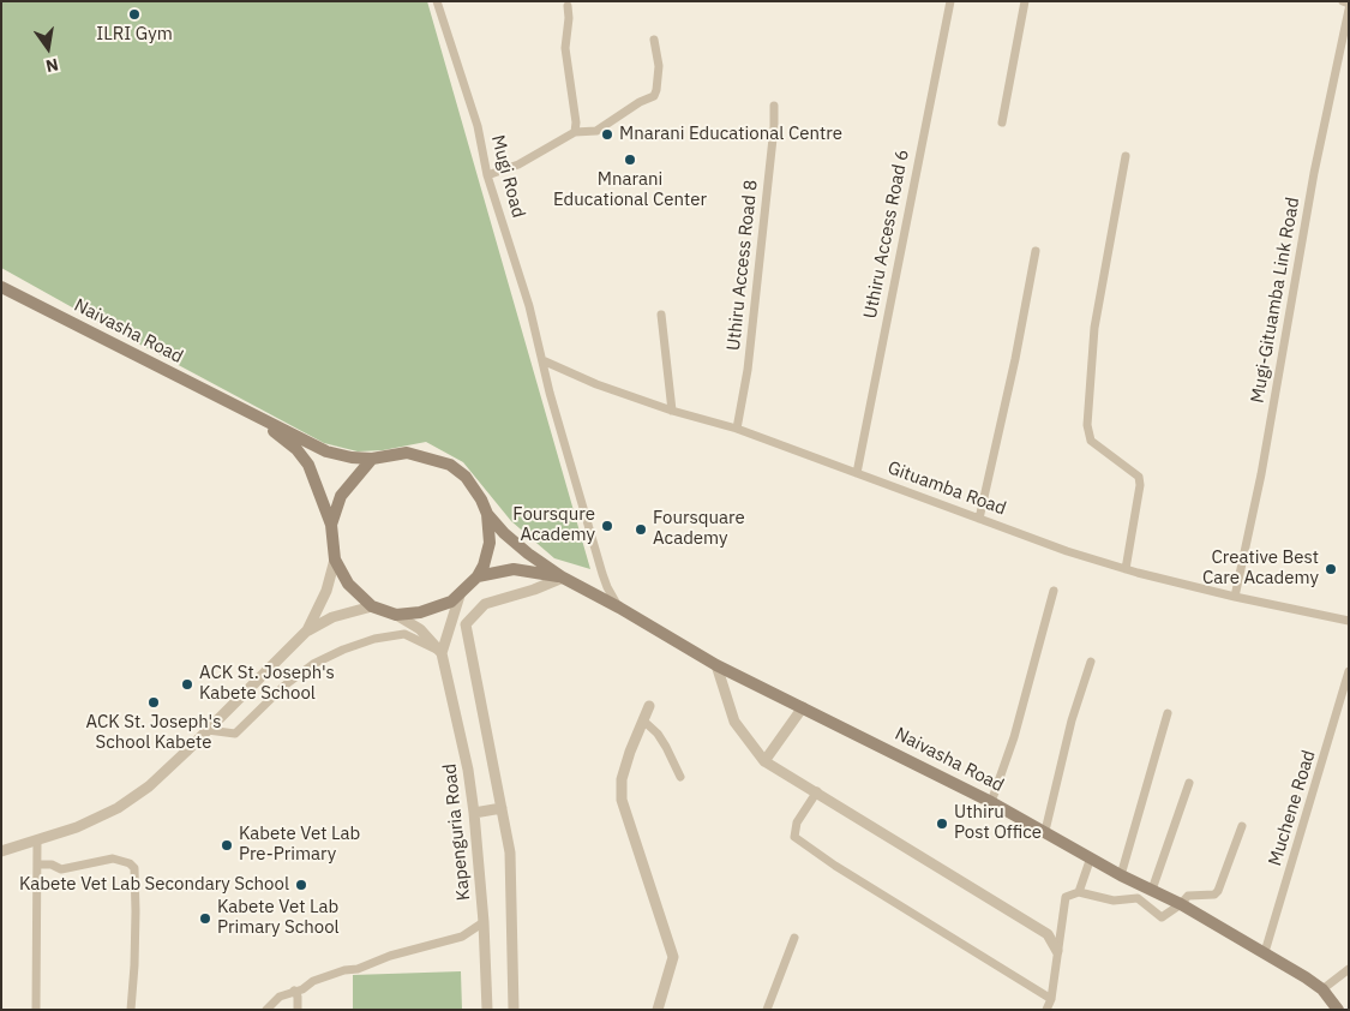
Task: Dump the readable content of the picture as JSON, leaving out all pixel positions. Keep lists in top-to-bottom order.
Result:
{
  "streets": {
    "main road": ["Naivasha Road"],
    "street": [
      "Mugi Road",
      "Uthiru Access Road 6",
      "Uthiru Access Road 8",
      "Mugi-Gituamba Link Road",
      "Gituamba Road",
      "Muchene Road",
      "Kapenguria Road"
    ]
  },
  "crossings": [
    ["Mugi Road", "Naivasha Road"],
    ["Mugi Road", "Gituamba Road"],
    ["Uthiru Access Road 6", "Gituamba Road"],
    ["Uthiru Access Road 8", "Gituamba Road"],
    ["Mugi-Gituamba Link Road", "Gituamba Road"],
    ["Naivasha Road", "Muchene Road"],
    ["Naivasha Road", "Kapenguria Road"]
  ],
  "places": [
    "ILRI Gym",
    "Mnarani Educational Centre",
    "Mnarani Educational Center",
    "Foursqure Academy",
    "Foursquare Academy",
    "Creative Best Care Academy",
    "ACK St. Joseph's Kabete School",
    "ACK St. Joseph's School Kabete",
    "Uthiru Post Office",
    "Kabete Vet Lab Pre-Primary",
    "Kabete Vet Lab Secondary School",
    "Kabete Vet Lab Primary School"
  ],
  "north": "bottom"
}
